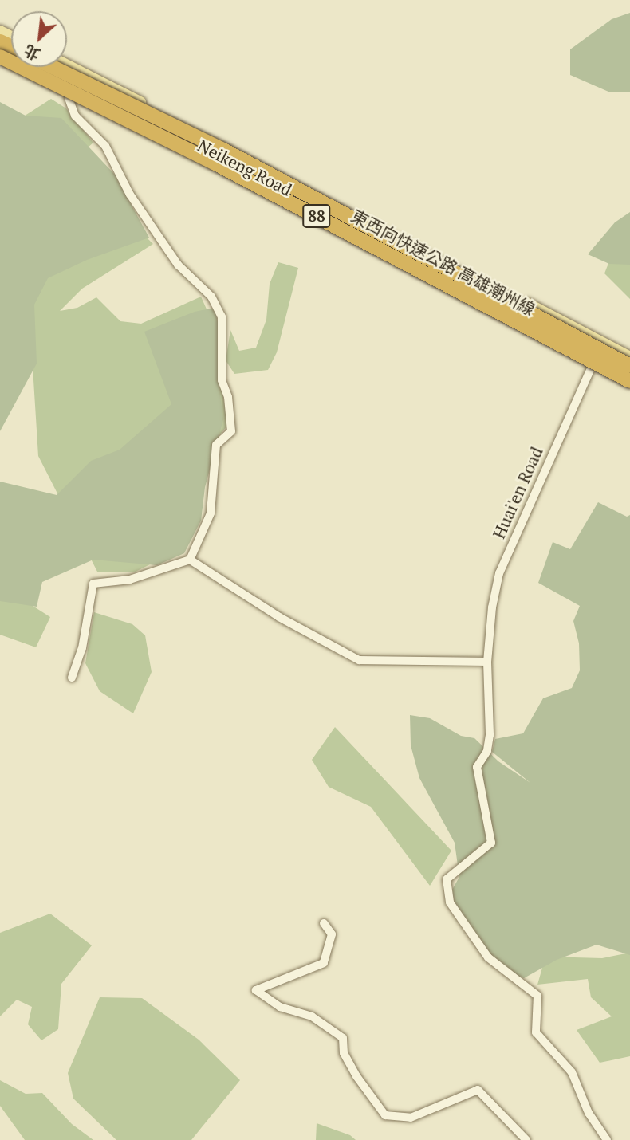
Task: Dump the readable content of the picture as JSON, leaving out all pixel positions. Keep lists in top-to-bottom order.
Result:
{
  "streets": {
    "highway": ["88", "東西向快速公路 高雄潮州線"],
    "main road": ["Neikeng Road"],
    "street": ["Huai'en Road"]
  },
  "crossings": [
    ["Neikeng Road", "Huai'en Road"]
  ],
  "north": "bottom left"
}
